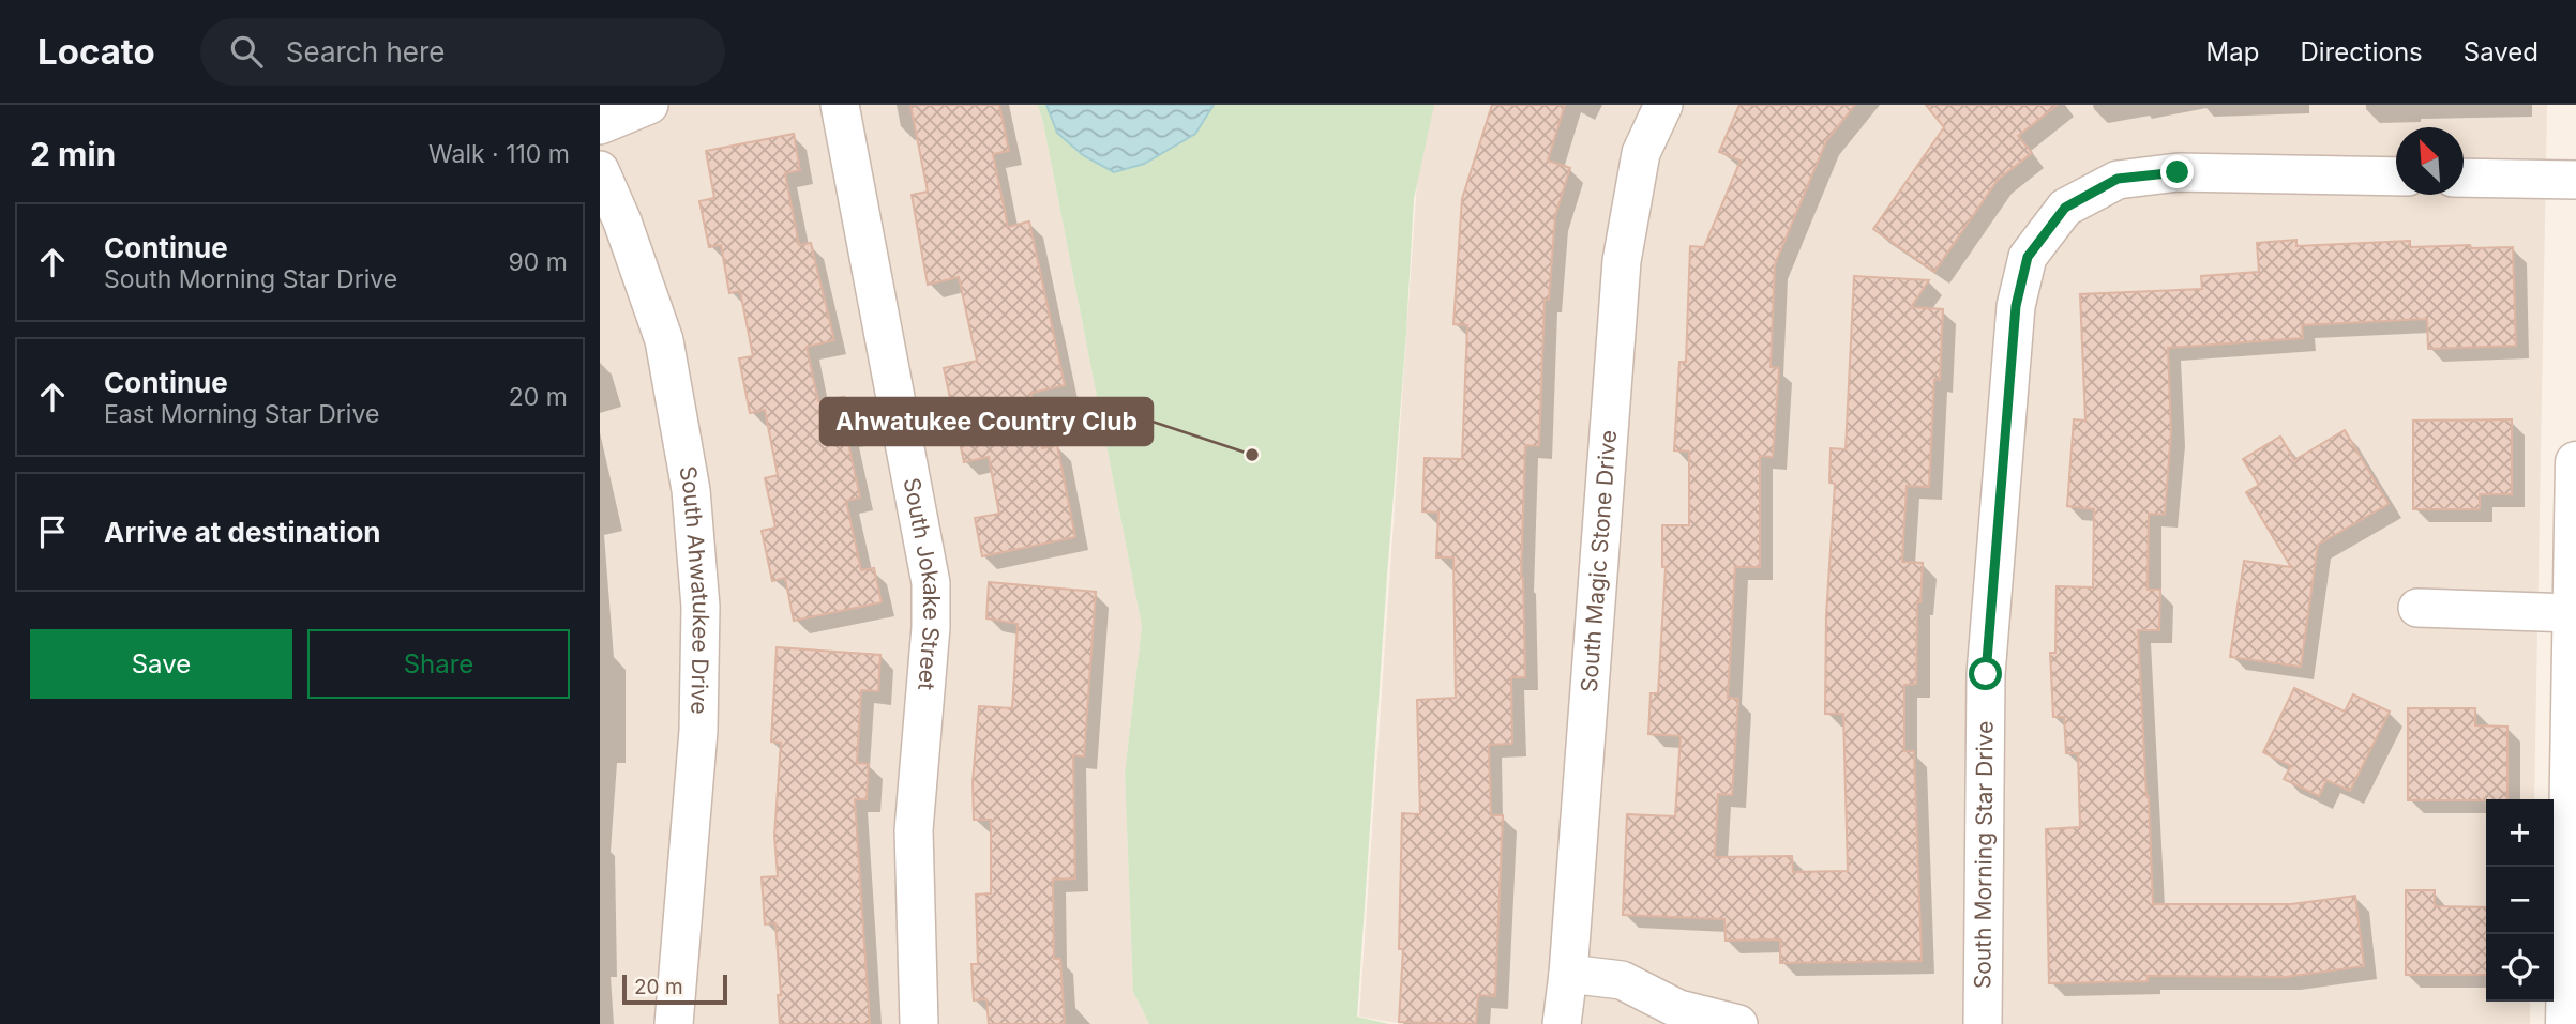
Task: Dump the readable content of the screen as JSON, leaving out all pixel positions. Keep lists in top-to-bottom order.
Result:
{
  "streets": {
    "street": [
      "South Magic Stone Drive",
      "South Jokake Street",
      "South Ahwatukee Drive",
      "South Morning Star Drive"
    ]
  },
  "places": ["Ahwatukee Country Club"],
  "scale_bar": "20 m",
  "north": "top left",
  "page": {
    "header": "Locato",
    "search": "Search here",
    "nav": ["Map", "Directions", "Saved"],
    "heading": ["2 min", "Walk · 110 m"],
    "list": [
      ["Continue", "South Morning Star Drive", "90 m"],
      ["Continue", "East Morning Star Drive", "20 m"],
      "Arrive at destination"
    ],
    "buttons": ["Save", "Share"],
    "map_buttons": ["+", "−"],
    "scale": "20 m"
  }
}
